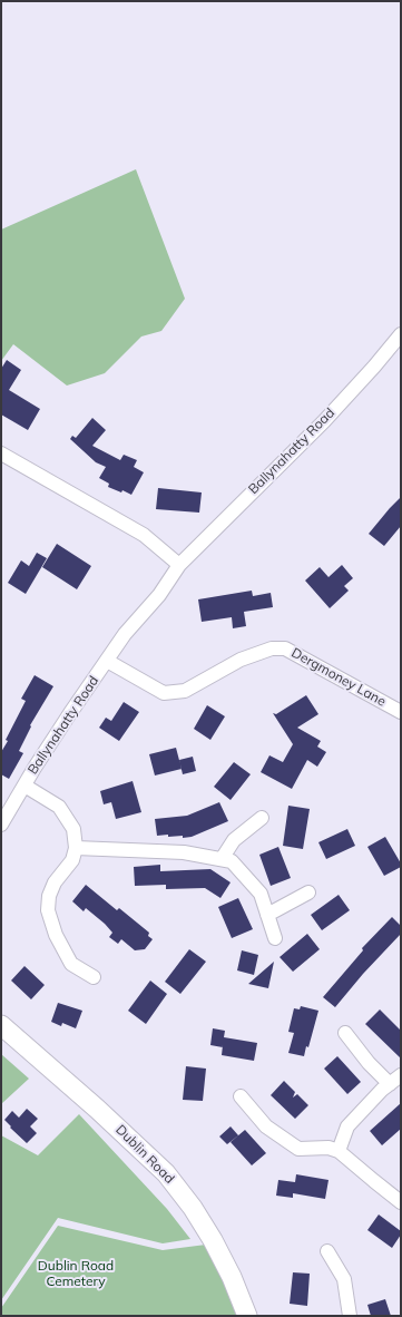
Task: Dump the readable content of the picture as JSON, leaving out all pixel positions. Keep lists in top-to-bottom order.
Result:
{
  "streets": {
    "street": ["Ballynahatty Road", "Dergmoney Lane", "Dublin Road"]
  },
  "crossings": [
    ["Ballynahatty Road", "Dergmoney Lane"]
  ],
  "parks": ["Dublin Road Cemetery"]
}
